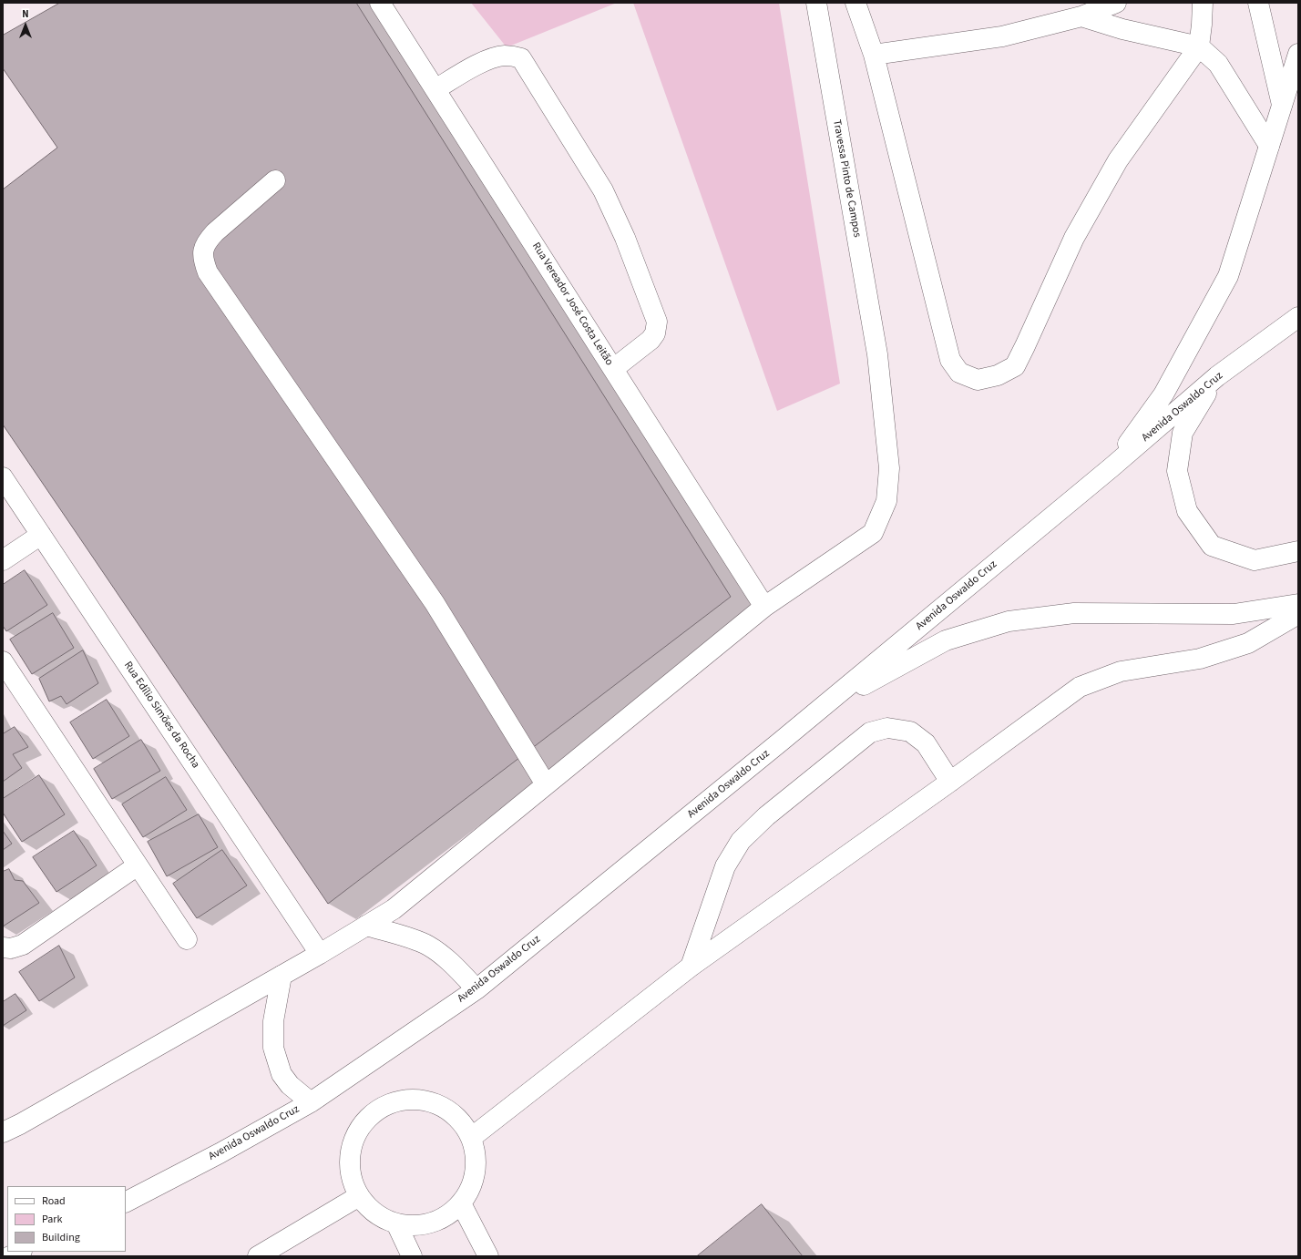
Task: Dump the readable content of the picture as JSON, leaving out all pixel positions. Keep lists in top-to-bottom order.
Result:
{
  "streets": {
    "main road": [
      "Travessa Pinto de Campos",
      "Rua Vereador José Costa Leitão",
      "Avenida Oswaldo Cruz",
      "Rua Edílio Simões da Rocha"
    ]
  },
  "crossings": [
    ["Travessa Pinto de Campos", "Rua Vereador José Costa Leitão"]
  ],
  "legend": ["Road", "Park", "Building"],
  "north": "top"
}
